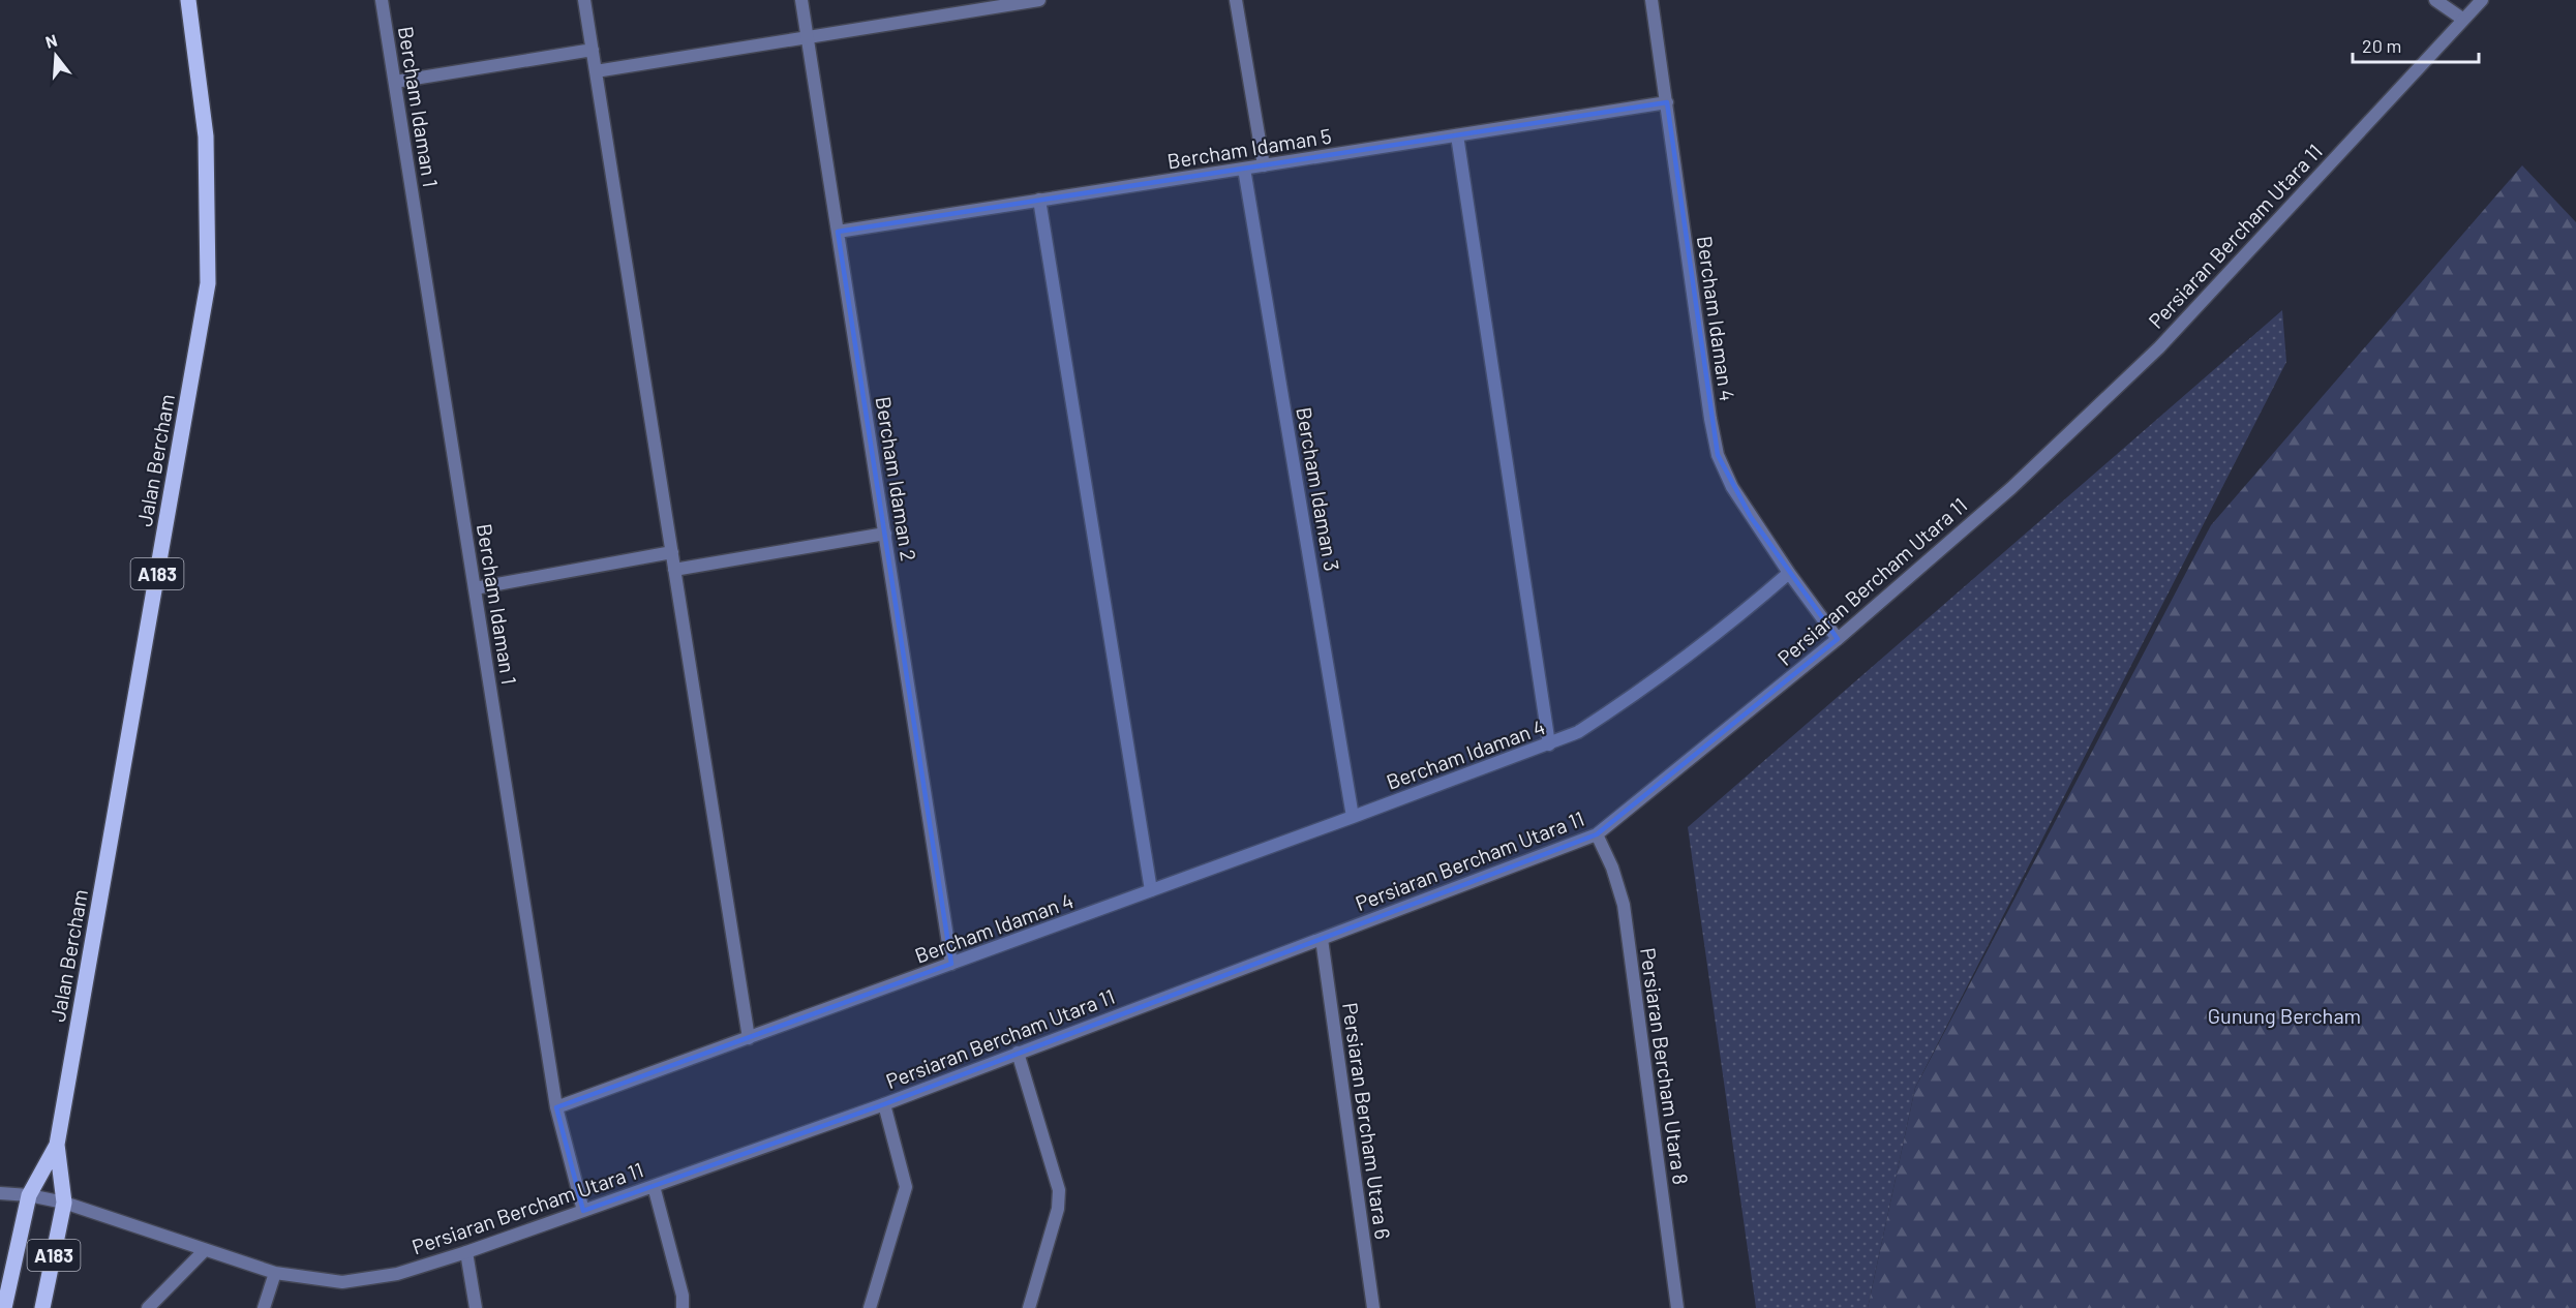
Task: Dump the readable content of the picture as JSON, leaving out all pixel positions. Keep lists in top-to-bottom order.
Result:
{
  "streets": {
    "main road": ["Jalan Bercham", "A183"],
    "street": [
      "Bercham Idaman 1",
      "Bercham Idaman 5",
      "Persiaran Bercham Utara 11",
      "Bercham Idaman 4",
      "Bercham Idaman 2",
      "Bercham Idaman 3",
      "Persiaran Bercham Utara 8",
      "Persiaran Bercham Utara 6"
    ]
  },
  "crossings": [
    ["Bercham Idaman 1", "Persiaran Bercham Utara 11"],
    ["Bercham Idaman 1", "Bercham Idaman 4"],
    ["Bercham Idaman 5", "Bercham Idaman 4"],
    ["Bercham Idaman 5", "Bercham Idaman 2"],
    ["Bercham Idaman 5", "Bercham Idaman 3"],
    ["Persiaran Bercham Utara 11", "Jalan Bercham"],
    ["Persiaran Bercham Utara 11", "Persiaran Bercham Utara 8"],
    ["Persiaran Bercham Utara 11", "Persiaran Bercham Utara 6"],
    ["Bercham Idaman 4", "Bercham Idaman 2"],
    ["Bercham Idaman 4", "Bercham Idaman 3"]
  ],
  "parks": ["Gunung Bercham"],
  "scale_bar": "20 m",
  "north": "top"
}
